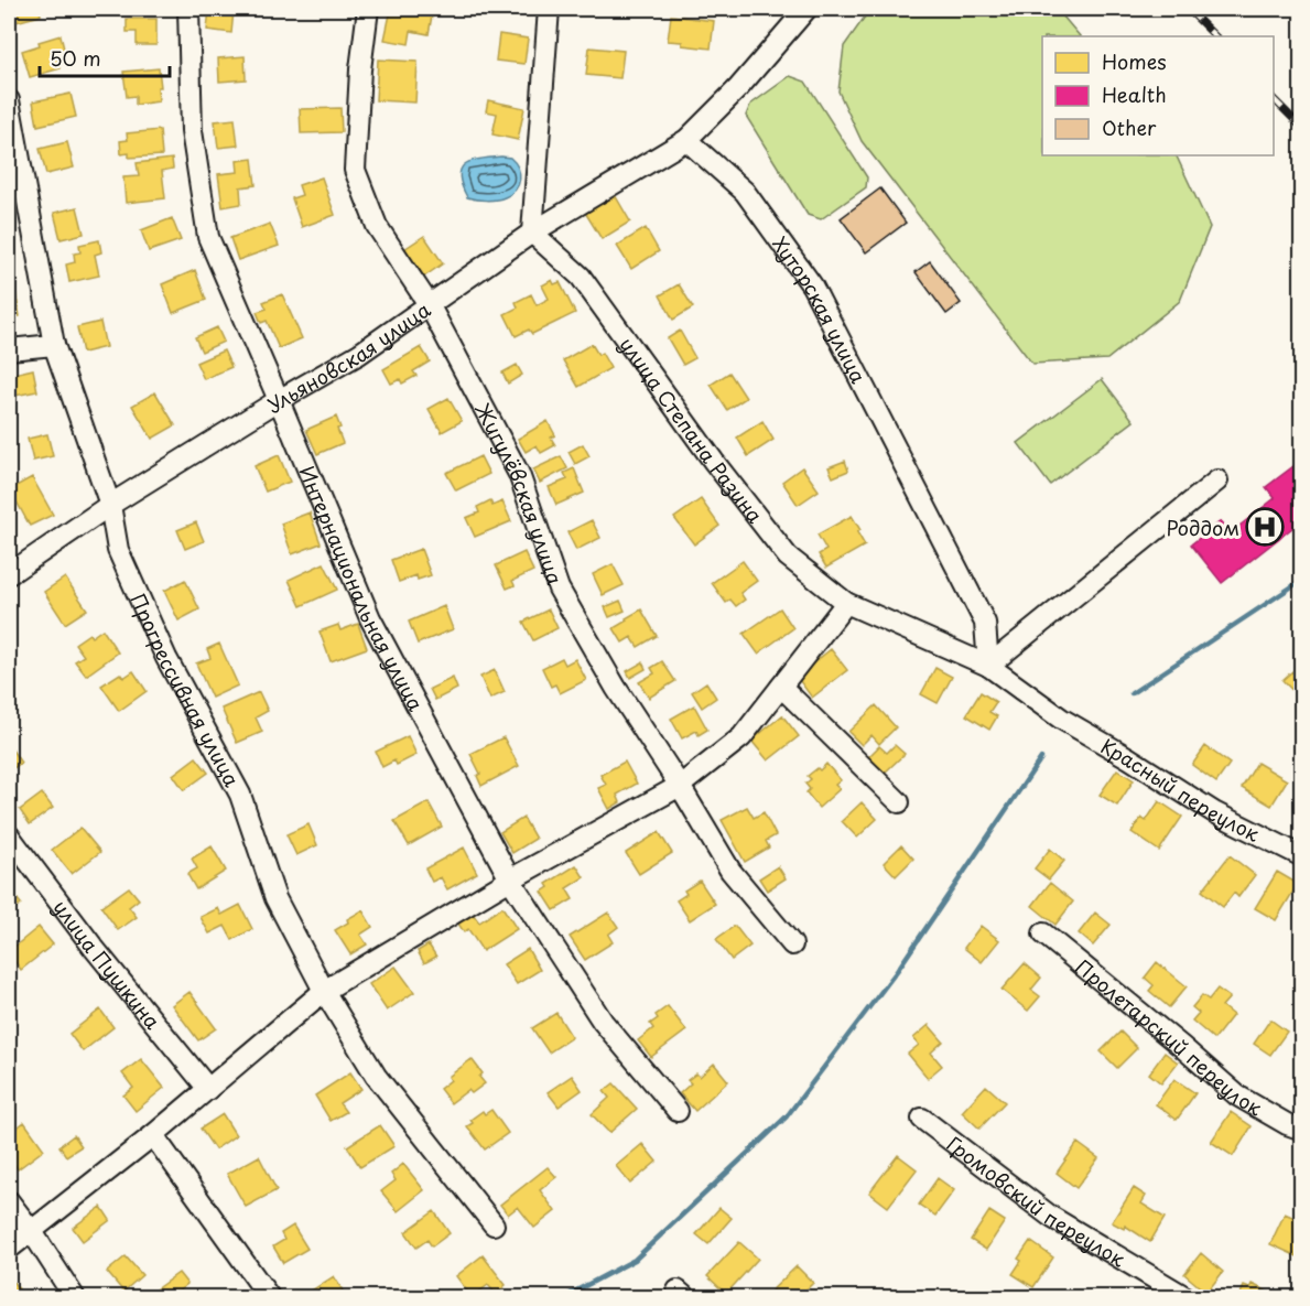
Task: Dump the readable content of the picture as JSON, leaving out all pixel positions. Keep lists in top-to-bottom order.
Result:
{
  "streets": {
    "street": [
      "Хуторская улица",
      "Ульяновская улица",
      "улица Степана Разина",
      "Жигулёвская улица",
      "Интернациональная улица",
      "Прогрессивная улица",
      "Красный переулок",
      "улица Пушкина",
      "Пролетарский переулок",
      "Громовский переулок"
    ]
  },
  "crossings": [
    ["Хуторская улица", "Ульяновская улица"],
    ["Хуторская улица", "улица Степана Разина"],
    ["Ульяновская улица", "улица Степана Разина"],
    ["Ульяновская улица", "Жигулёвская улица"],
    ["Ульяновская улица", "Интернациональная улица"],
    ["Ульяновская улица", "Прогрессивная улица"],
    ["улица Степана Разина", "Красный переулок"]
  ],
  "places": {
    "hospital": ["Роддом"]
  },
  "legend": ["Homes", "Health", "Other"],
  "scale_bar": "50 m"
}
